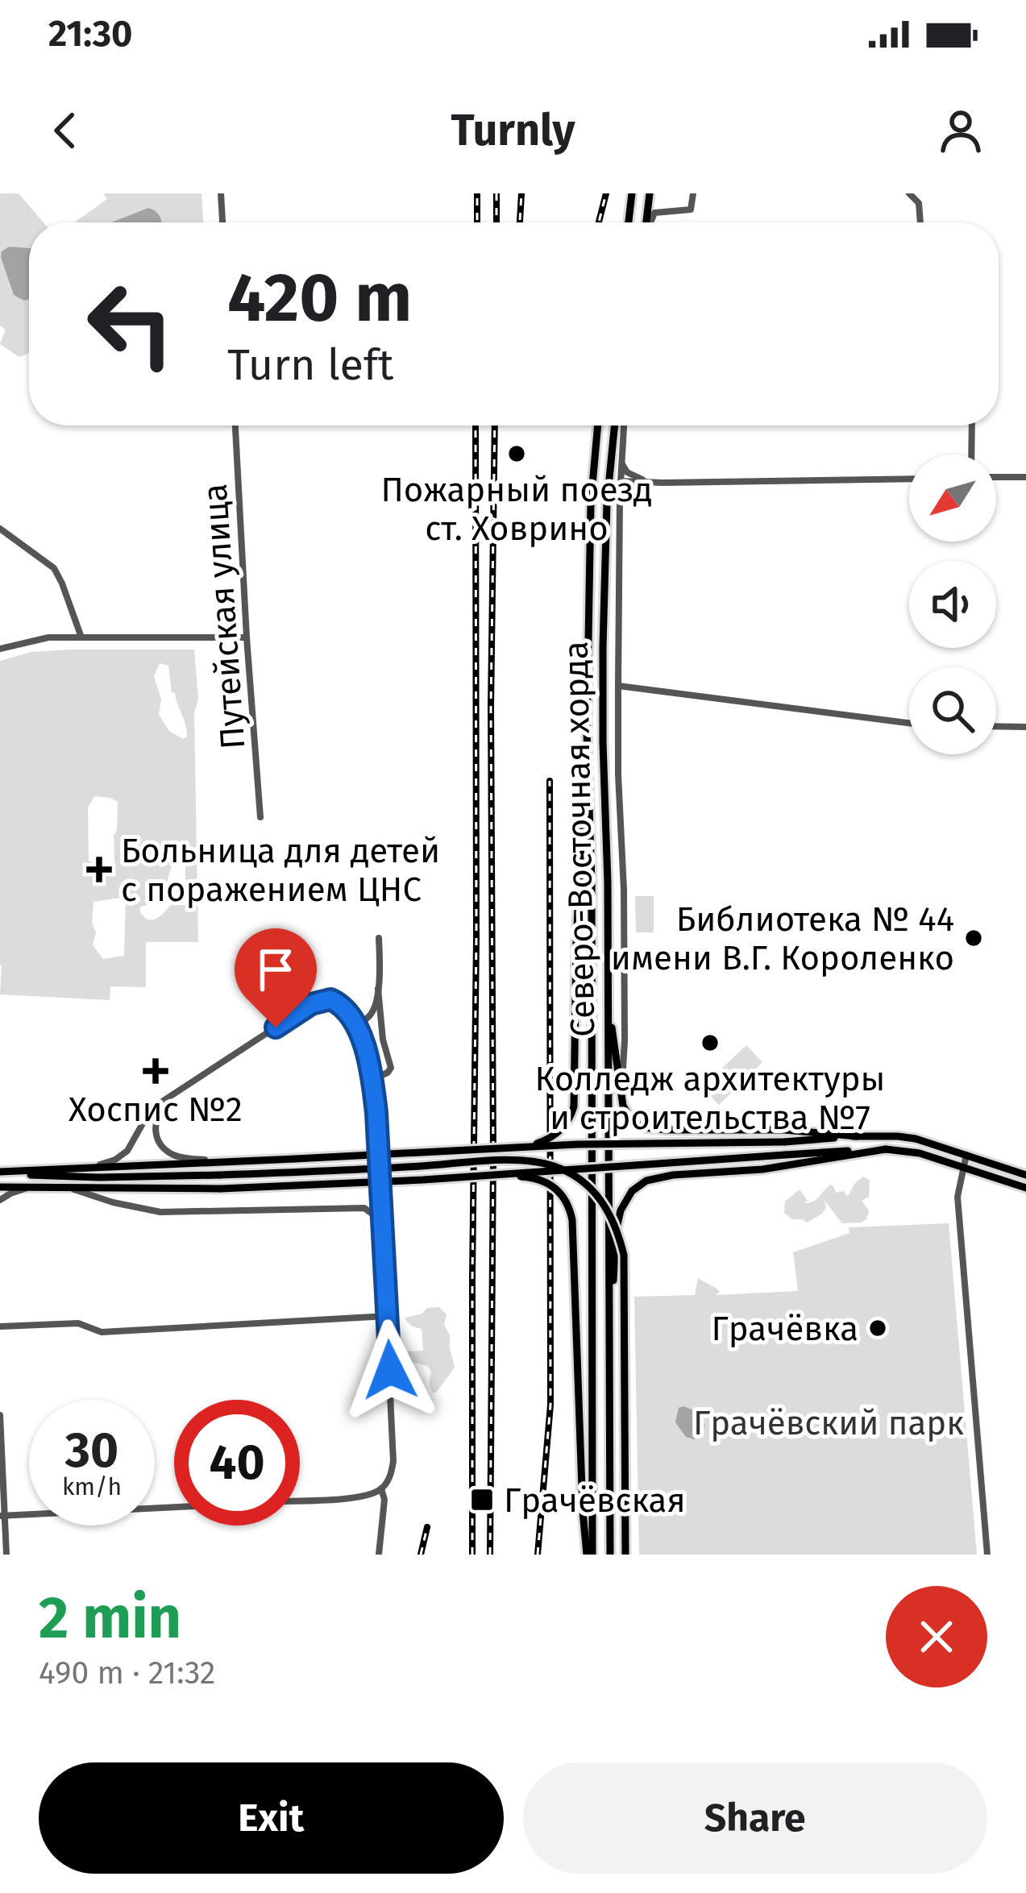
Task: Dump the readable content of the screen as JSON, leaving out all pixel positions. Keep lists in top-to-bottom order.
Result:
{
  "streets": {
    "main road": ["Северо-Восточная хорда"],
    "street": ["Путейская улица"]
  },
  "parks": ["Грачёвский парк"],
  "places": {
    "other": [
      "Пожарный поезд ст. Ховрино",
      "Библиотека № 44 имени В.Г. Короленко",
      "Колледж архитектуры и строительства №7",
      "Грачёвка"
    ],
    "health": ["Больница для детей с поражением ЦНС", "Хоспис №2"],
    "transit": ["Грачёвская"]
  },
  "north": "bottom left",
  "page": {
    "status": "21:30",
    "header": "Turnly",
    "turn": ["420 m", "Turn left"],
    "speed": "30 km/h",
    "limit": "40",
    "heading": ["2 min", "490 m · 21:32"],
    "buttons": ["Exit", "Share"]
  }
}
